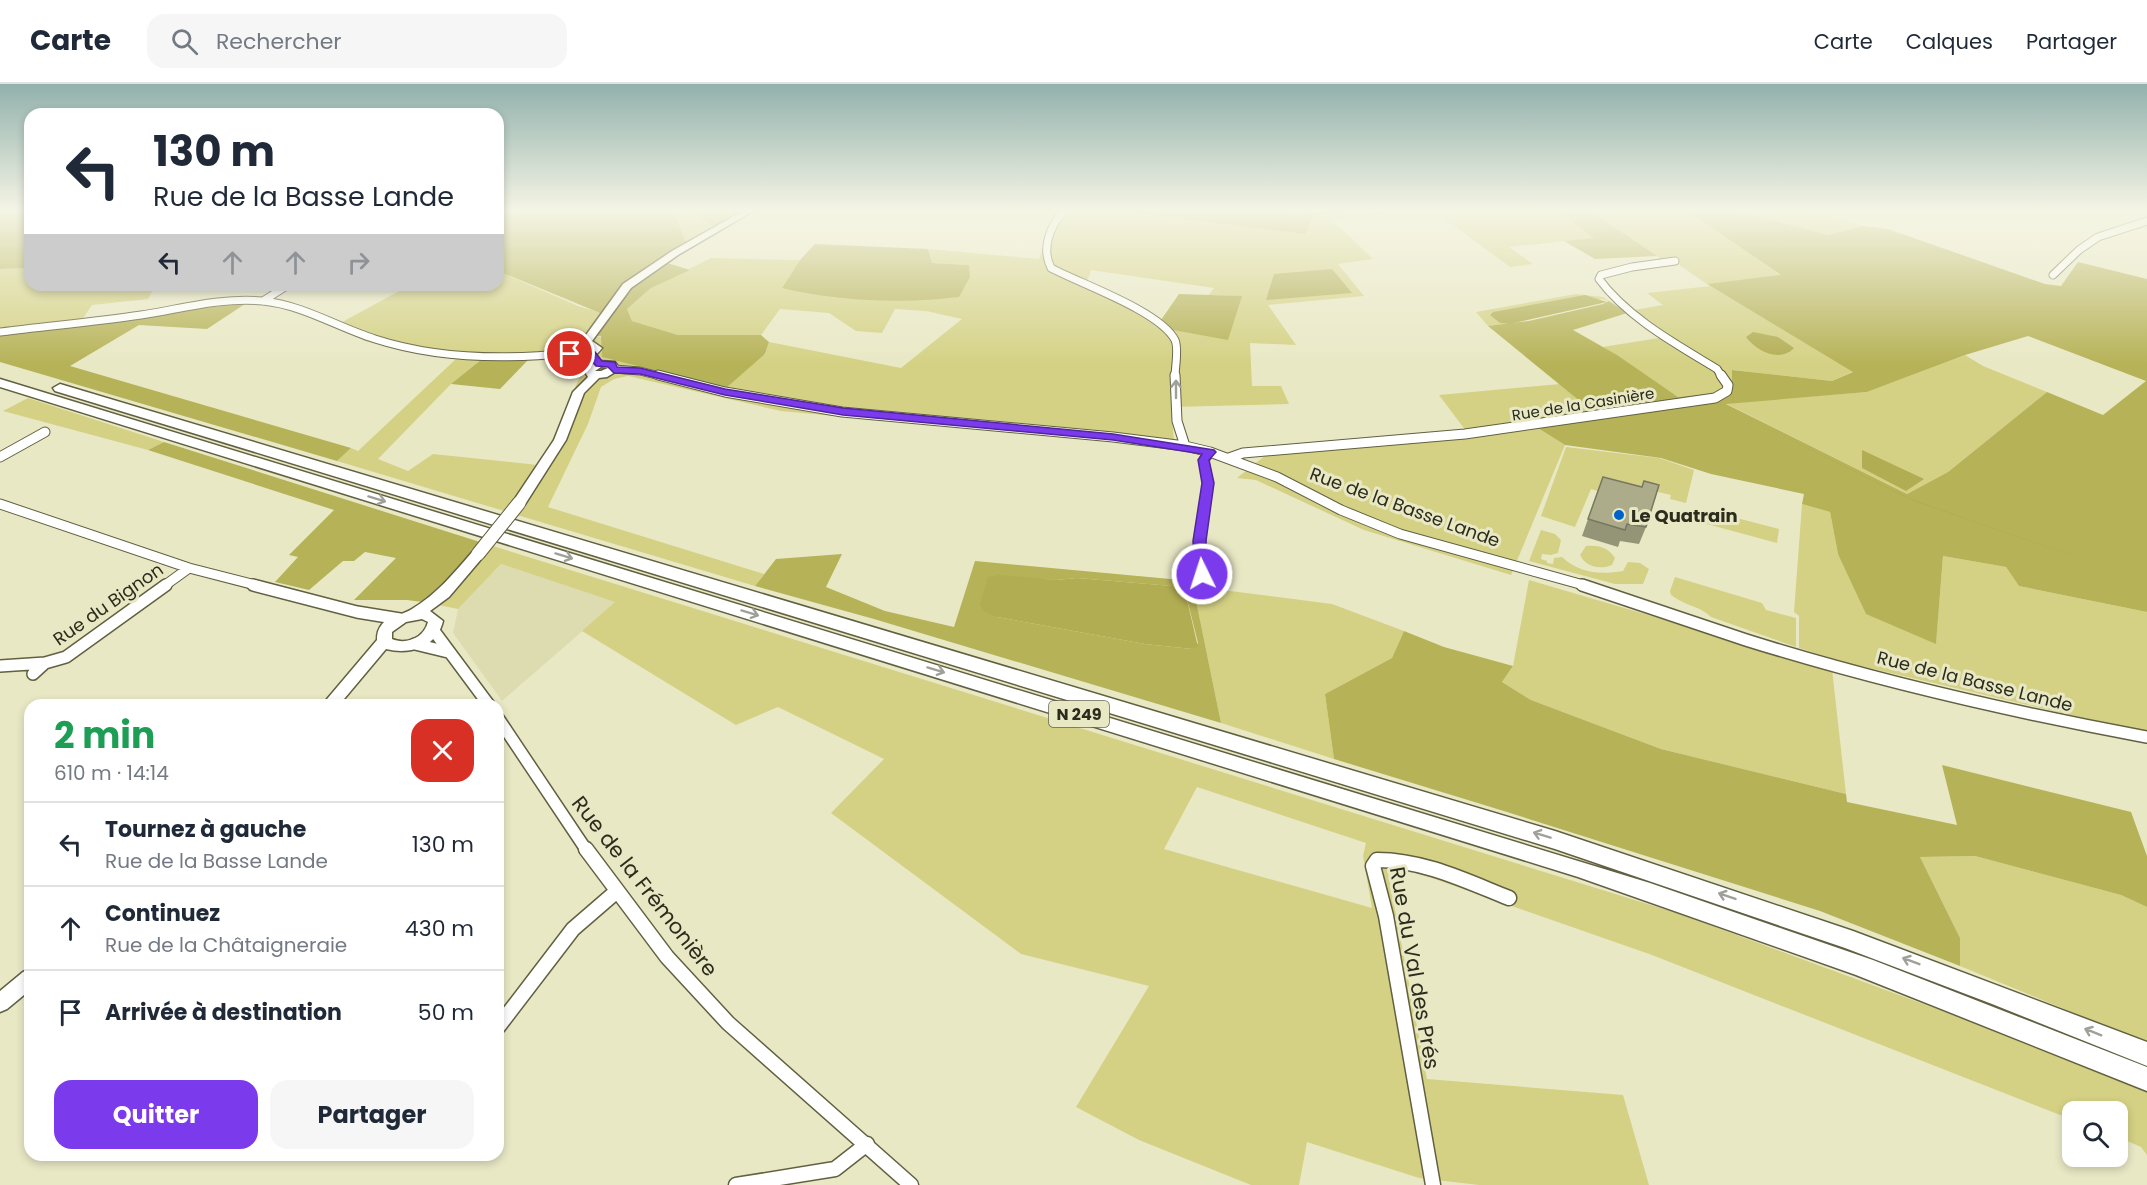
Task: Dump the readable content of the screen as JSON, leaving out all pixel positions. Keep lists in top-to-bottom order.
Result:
{
  "streets": {
    "highway": ["N 249"],
    "street": [
      "Rue de la Casinière",
      "Rue de la Basse Lande",
      "Rue du Bignon",
      "Rue de la Frémonière",
      "Rue du Val des Prés"
    ]
  },
  "crossings": [
    ["Rue de la Casinière", "Rue de la Basse Lande"]
  ],
  "places": ["Le Quatrain"],
  "page": {
    "header": "Carte",
    "search": "Rechercher",
    "nav": ["Carte", "Calques", "Partager"],
    "turn": ["130 m", "Rue de la Basse Lande"],
    "heading": ["2 min", "610 m · 14:14"],
    "list": [
      {
        "name": "Tournez à gauche",
        "note": "Rue de la Basse Lande",
        "value": "130 m"
      },
      {
        "name": "Continuez",
        "note": "Rue de la Châtaigneraie",
        "value": "430 m"
      },
      {
        "name": "Arrivée à destination",
        "value": "50 m"
      }
    ],
    "buttons": ["Quitter", "Partager"]
  }
}
